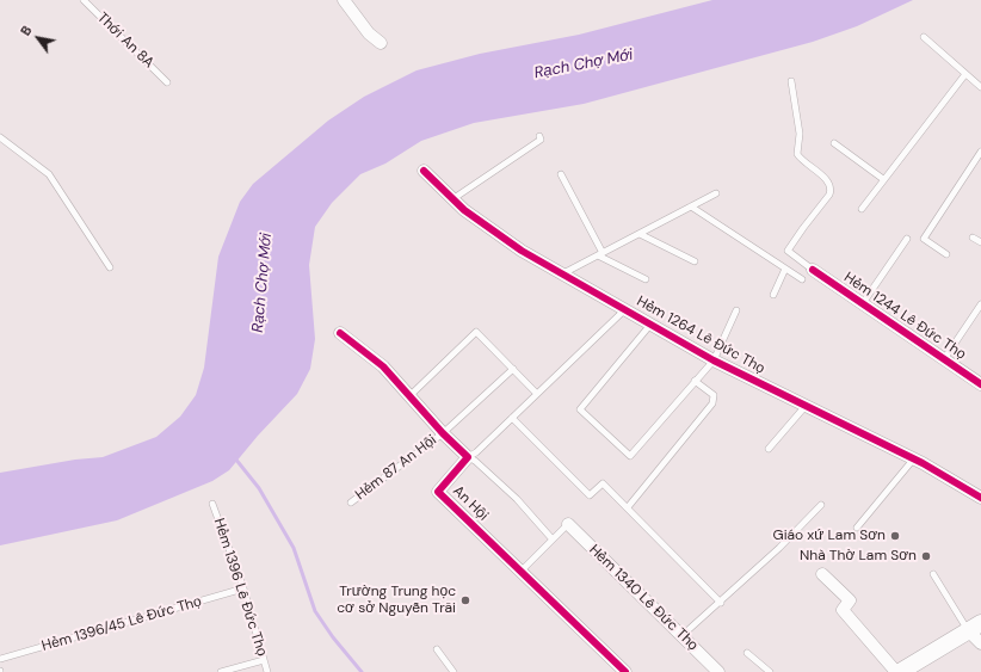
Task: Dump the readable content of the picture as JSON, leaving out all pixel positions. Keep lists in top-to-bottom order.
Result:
{
  "streets": {
    "street": [
      "Hẻm 1244 Lê Đức Thọ",
      "Hẻm 1264 Lê Đức Thọ",
      "An Hội",
      "Hẻm 1340 Lê Đức Thọ"
    ],
    "lane": [
      "Thới An 8A",
      "Hẻm 87 An Hội",
      "Hẻm 1396 Lê Đức Thọ",
      "Hẻm 1396/45 Lê Đức Thọ"
    ]
  },
  "crossings": [
    ["Hẻm 1396 Lê Đức Thọ", "Hẻm 1396/45 Lê Đức Thọ"]
  ],
  "water": ["Rạch Chợ Mới"],
  "places": ["Giáo xứ Lam Sơn", "Nhà Thờ Lam Sơn", "Trường Trung học cơ sở Nguyễn Trãi"],
  "north": "top left"
}
